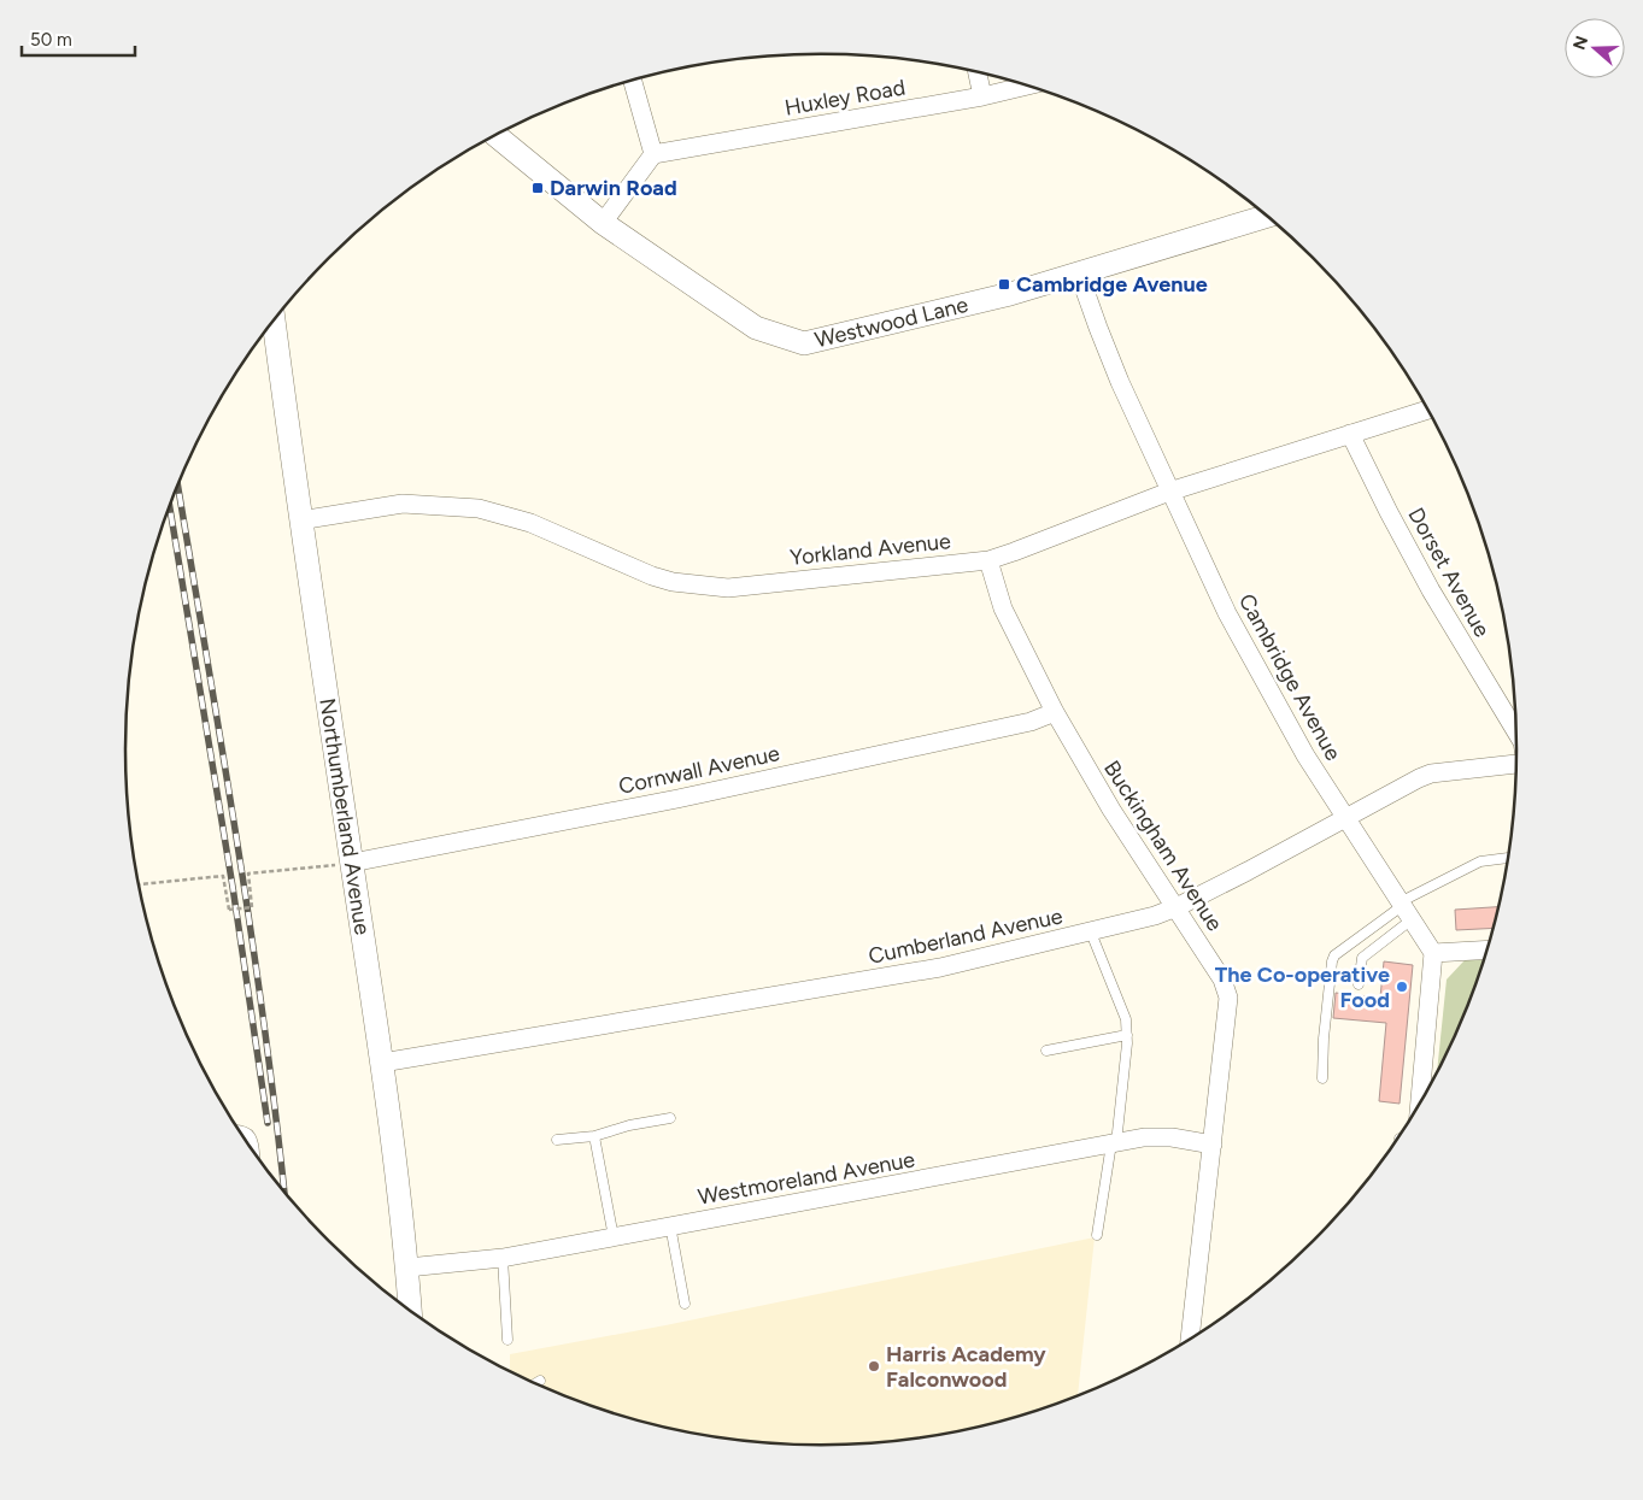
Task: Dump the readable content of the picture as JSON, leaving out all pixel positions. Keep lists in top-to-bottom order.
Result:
{
  "streets": {
    "street": [
      "Huxley Road",
      "Westwood Lane",
      "Yorkland Avenue",
      "Dorset Avenue",
      "Cambridge Avenue",
      "Cornwall Avenue",
      "Northumberland Avenue",
      "Buckingham Avenue",
      "Cumberland Avenue",
      "Westmoreland Avenue"
    ]
  },
  "crossings": [
    ["Westwood Lane", "Cambridge Avenue"],
    ["Yorkland Avenue", "Dorset Avenue"],
    ["Yorkland Avenue", "Cambridge Avenue"],
    ["Yorkland Avenue", "Northumberland Avenue"],
    ["Yorkland Avenue", "Buckingham Avenue"],
    ["Cambridge Avenue", "Cumberland Avenue"],
    ["Cornwall Avenue", "Northumberland Avenue"],
    ["Cornwall Avenue", "Buckingham Avenue"],
    ["Northumberland Avenue", "Cumberland Avenue"],
    ["Northumberland Avenue", "Westmoreland Avenue"],
    ["Buckingham Avenue", "Cumberland Avenue"],
    ["Buckingham Avenue", "Westmoreland Avenue"]
  ],
  "places": {
    "transit": ["Darwin Road", "Cambridge Avenue"],
    "other": ["The Co-operative Food", "Harris Academy Falconwood"]
  },
  "scale_bar": "50 m",
  "north": "left"
}
